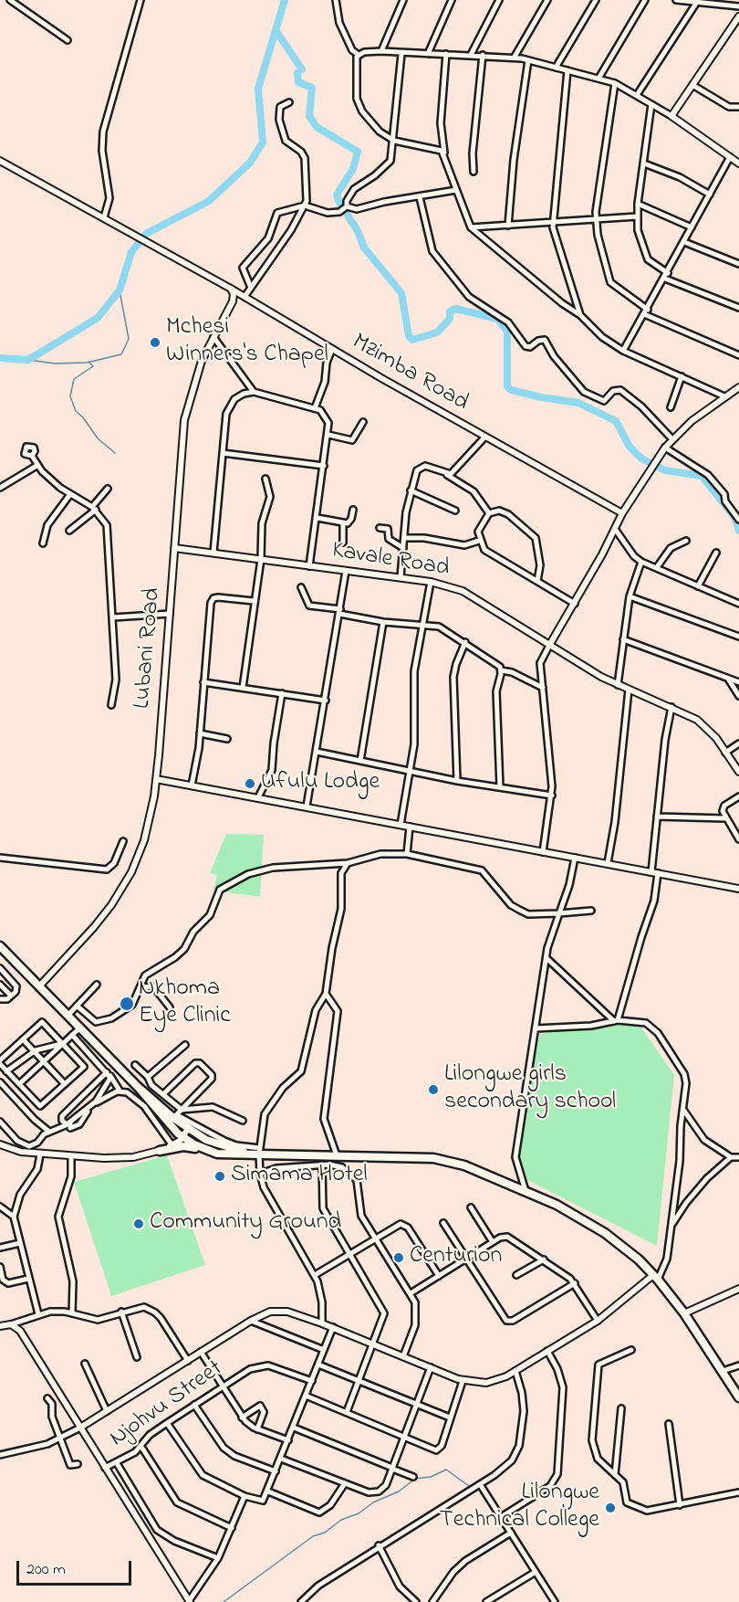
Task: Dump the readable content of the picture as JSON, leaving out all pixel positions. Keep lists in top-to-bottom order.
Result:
{
  "streets": {
    "street": [
      "Mzimba Road",
      "Kavale Road",
      "Lubani Road",
      "Njohvu Street"
    ]
  },
  "crossings": [
    ["Mzimba Road", "Lubani Road"],
    ["Kavale Road", "Lubani Road"]
  ],
  "places": [
    "Mchesi Winners's Chapel",
    "Ufulu Lodge",
    "Nkhoma Eye Clinic",
    "Lilongwe girls secondary school",
    "Simama Hotel",
    "Community Ground",
    "Centurion",
    "Lilongwe Technical College"
  ],
  "scale_bar": "200 m"
}
